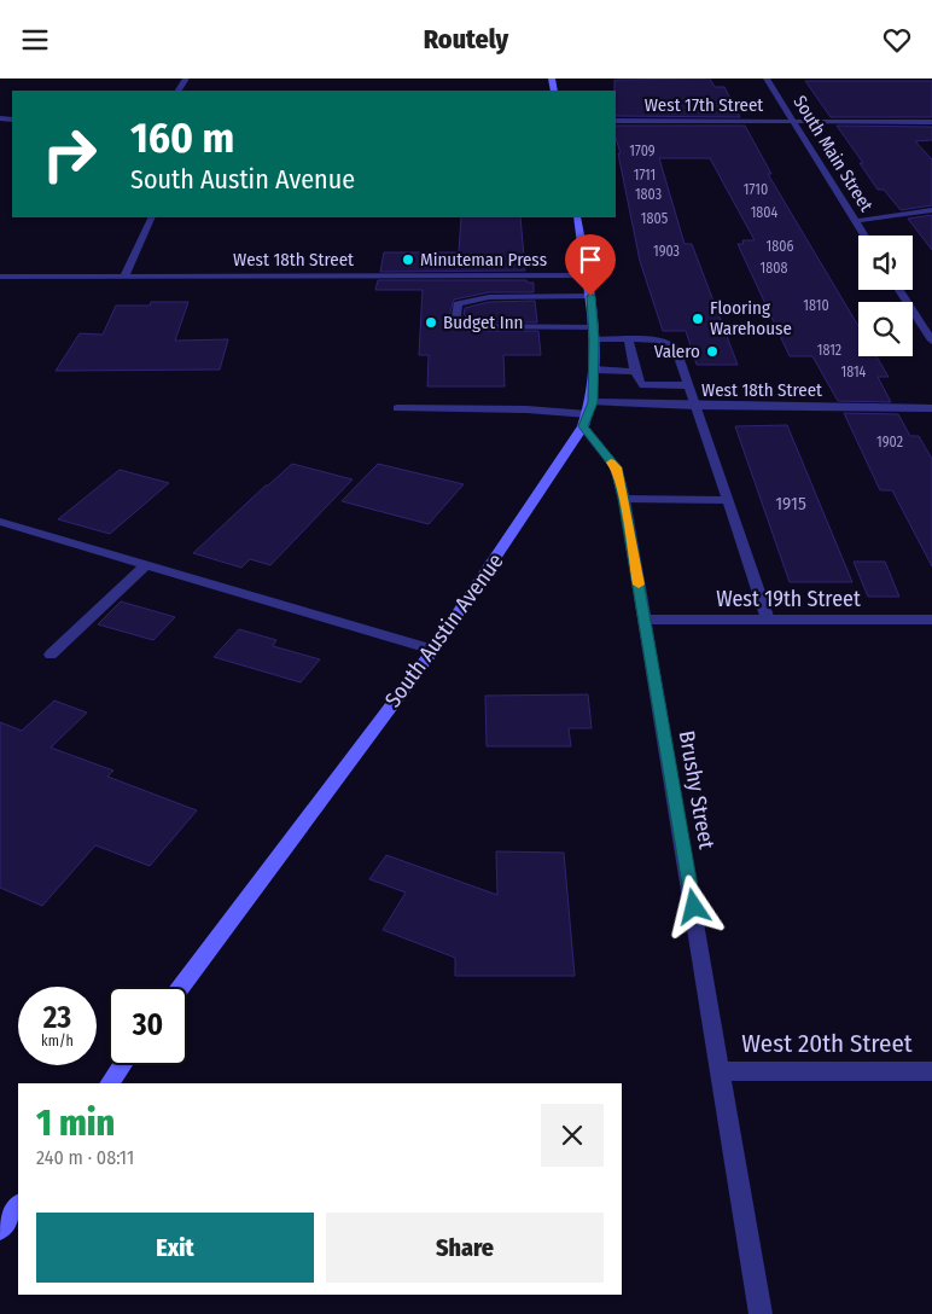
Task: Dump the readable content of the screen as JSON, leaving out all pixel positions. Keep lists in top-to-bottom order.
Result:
{
  "streets": {
    "main road": ["South Austin Avenue"],
    "street": [
      "West 17th Street",
      "South Main Street",
      "West 18th Street",
      "West 19th Street",
      "Brushy Street",
      "West 20th Street"
    ]
  },
  "crossings": [
    ["West 17th Street", "South Main Street"],
    ["West 18th Street", "South Austin Avenue"],
    ["West 18th Street", "Brushy Street"],
    ["West 19th Street", "Brushy Street"],
    ["South Austin Avenue", "Brushy Street"],
    ["Brushy Street", "West 20th Street"]
  ],
  "places": [
    "Minuteman Press",
    "Flooring Warehouse",
    "Budget Inn",
    "Valero"
  ],
  "house_numbers": [
    "1709",
    "1711",
    "1710",
    "1803",
    "1804",
    "1805",
    "1806",
    "1903",
    "1808",
    "1810",
    "1812",
    "1814",
    "1902",
    "1915"
  ],
  "page": {
    "header": "Routely",
    "turn": ["160 m", "South Austin Avenue"],
    "speed": "23 km/h",
    "limit": "30",
    "heading": ["1 min", "240 m · 08:11"],
    "buttons": ["Exit", "Share"]
  }
}
